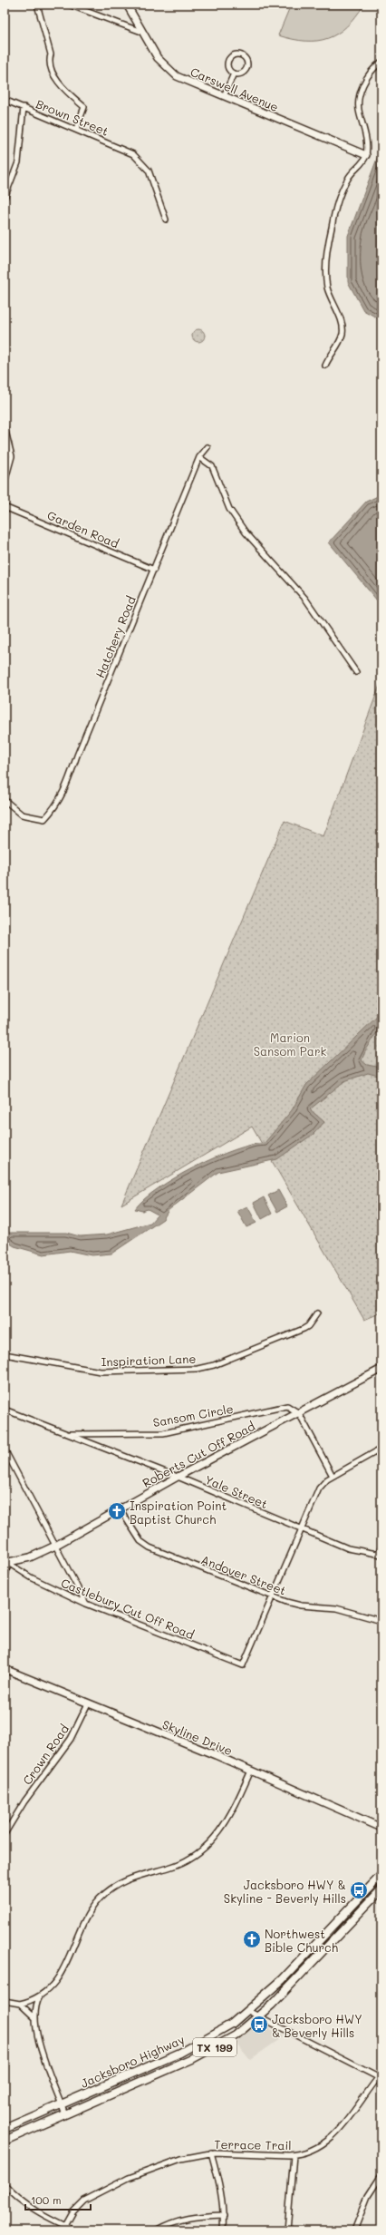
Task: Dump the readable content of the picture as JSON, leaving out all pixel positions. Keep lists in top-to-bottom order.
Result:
{
  "streets": {
    "main road": ["TX 199", "Jacksboro Highway"],
    "street": [
      "Carswell Avenue",
      "Brown Street",
      "Garden Road",
      "Hatchery Road",
      "Inspiration Lane",
      "Sansom Circle",
      "Roberts Cut Off Road",
      "Yale Street",
      "Andover Street",
      "Castlebury Cut Off Road",
      "Skyline Drive",
      "Crown Road",
      "Terrace Trail"
    ]
  },
  "crossings": [
    ["Garden Road", "Hatchery Road"],
    ["Sansom Circle", "Roberts Cut Off Road"],
    ["Sansom Circle", "Yale Street"],
    ["Roberts Cut Off Road", "Yale Street"],
    ["Roberts Cut Off Road", "Andover Street"],
    ["Roberts Cut Off Road", "Castlebury Cut Off Road"],
    ["Andover Street", "Castlebury Cut Off Road"],
    ["Skyline Drive", "Crown Road"]
  ],
  "parks": ["Marion Sansom Park"],
  "places": {
    "church": ["Inspiration Point Baptist Church", "Northwest Bible Church"],
    "bus stop": ["Jacksboro HWY & Skyline - Beverly Hills", "Jacksboro HWY & Beverly Hills"]
  },
  "scale_bar": "100 m"
}
